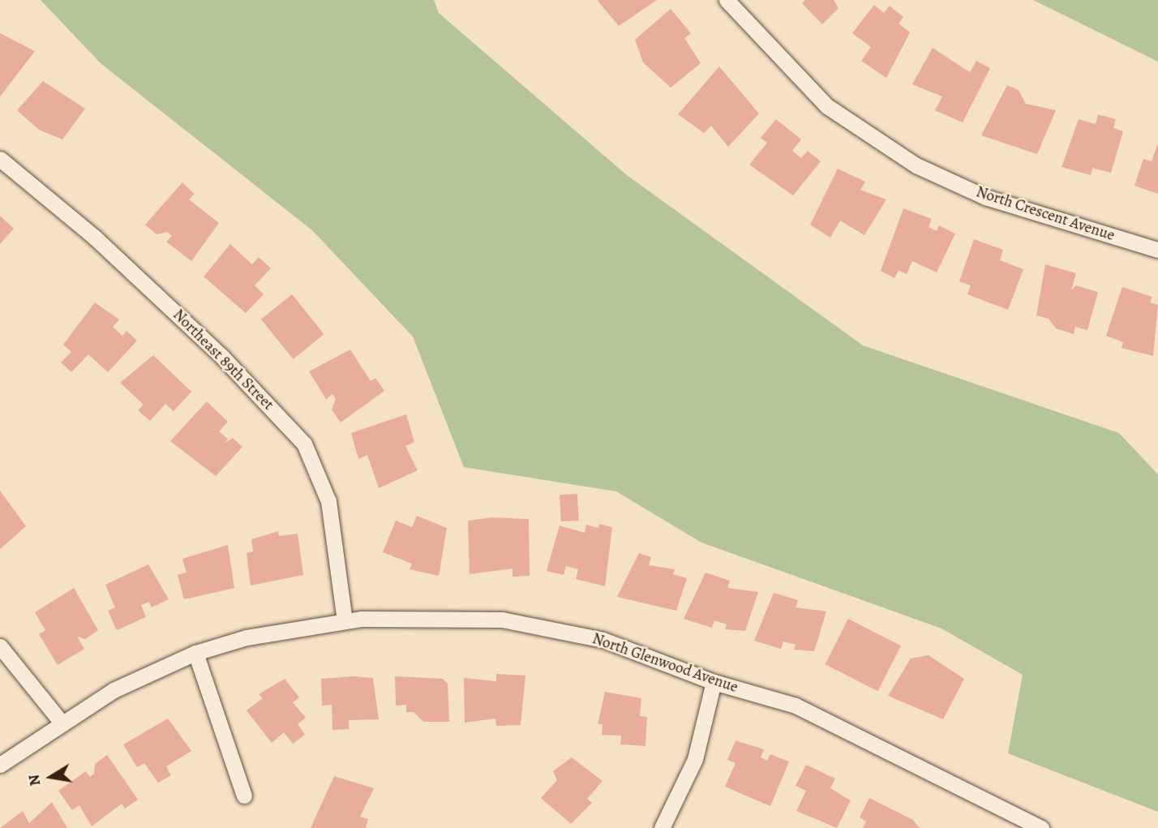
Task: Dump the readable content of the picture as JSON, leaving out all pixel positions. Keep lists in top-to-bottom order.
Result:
{
  "streets": {
    "street": ["North Crescent Avenue", "Northeast 89th Street", "North Glenwood Avenue"]
  },
  "crossings": [
    ["Northeast 89th Street", "North Glenwood Avenue"]
  ],
  "north": "left"
}
